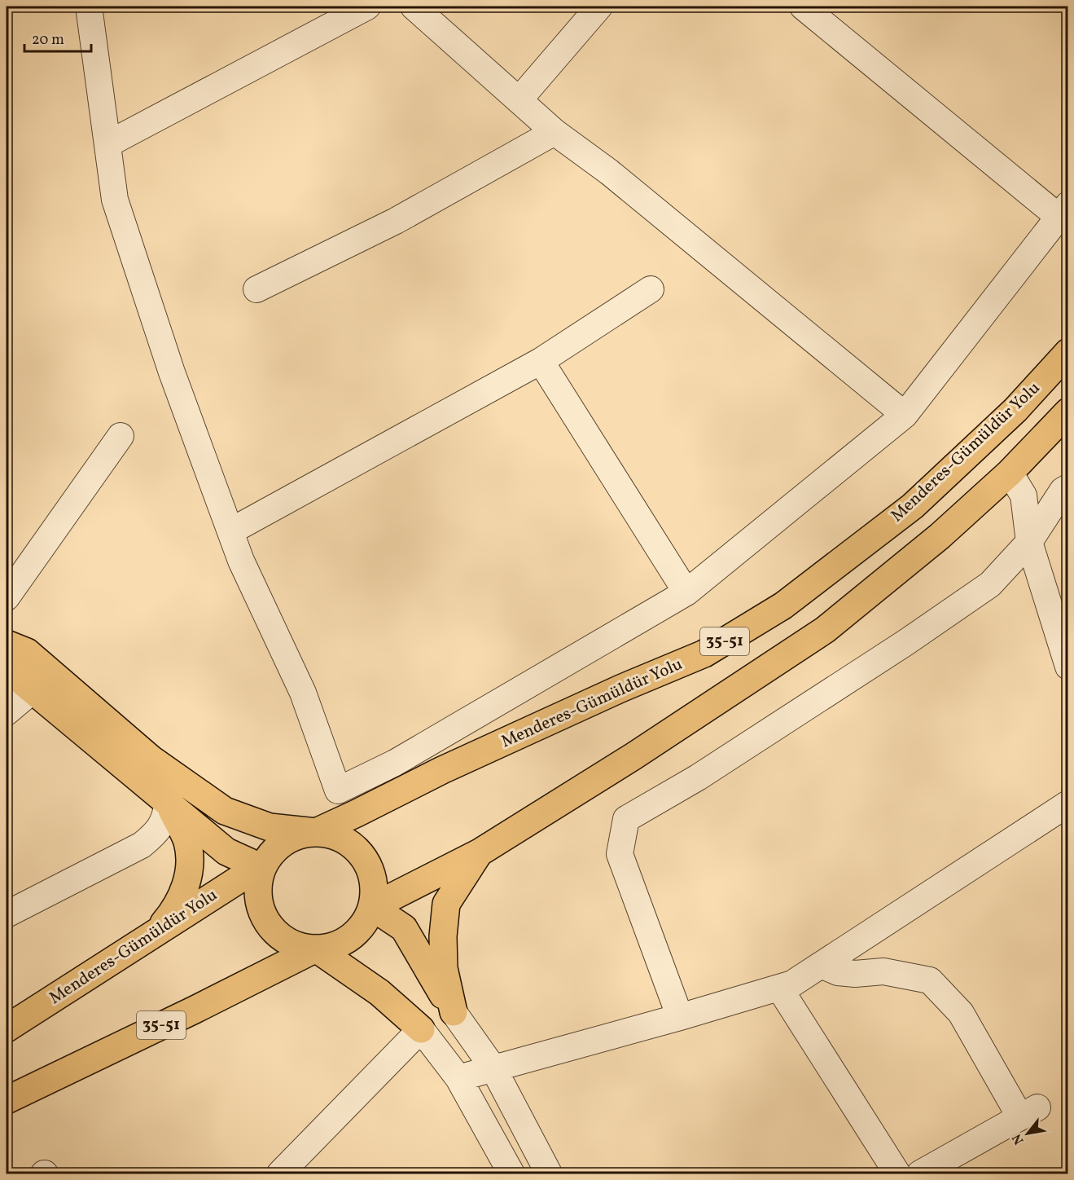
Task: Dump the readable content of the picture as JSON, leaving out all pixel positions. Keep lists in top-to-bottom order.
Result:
{
  "streets": {
    "main road": ["Menderes-Gümüldür Yolu", "35-51"]
  },
  "crossings": [
    ["Menderes-Gümüldür Yolu", "35-51"]
  ],
  "scale_bar": "20 m",
  "north": "bottom left"
}
